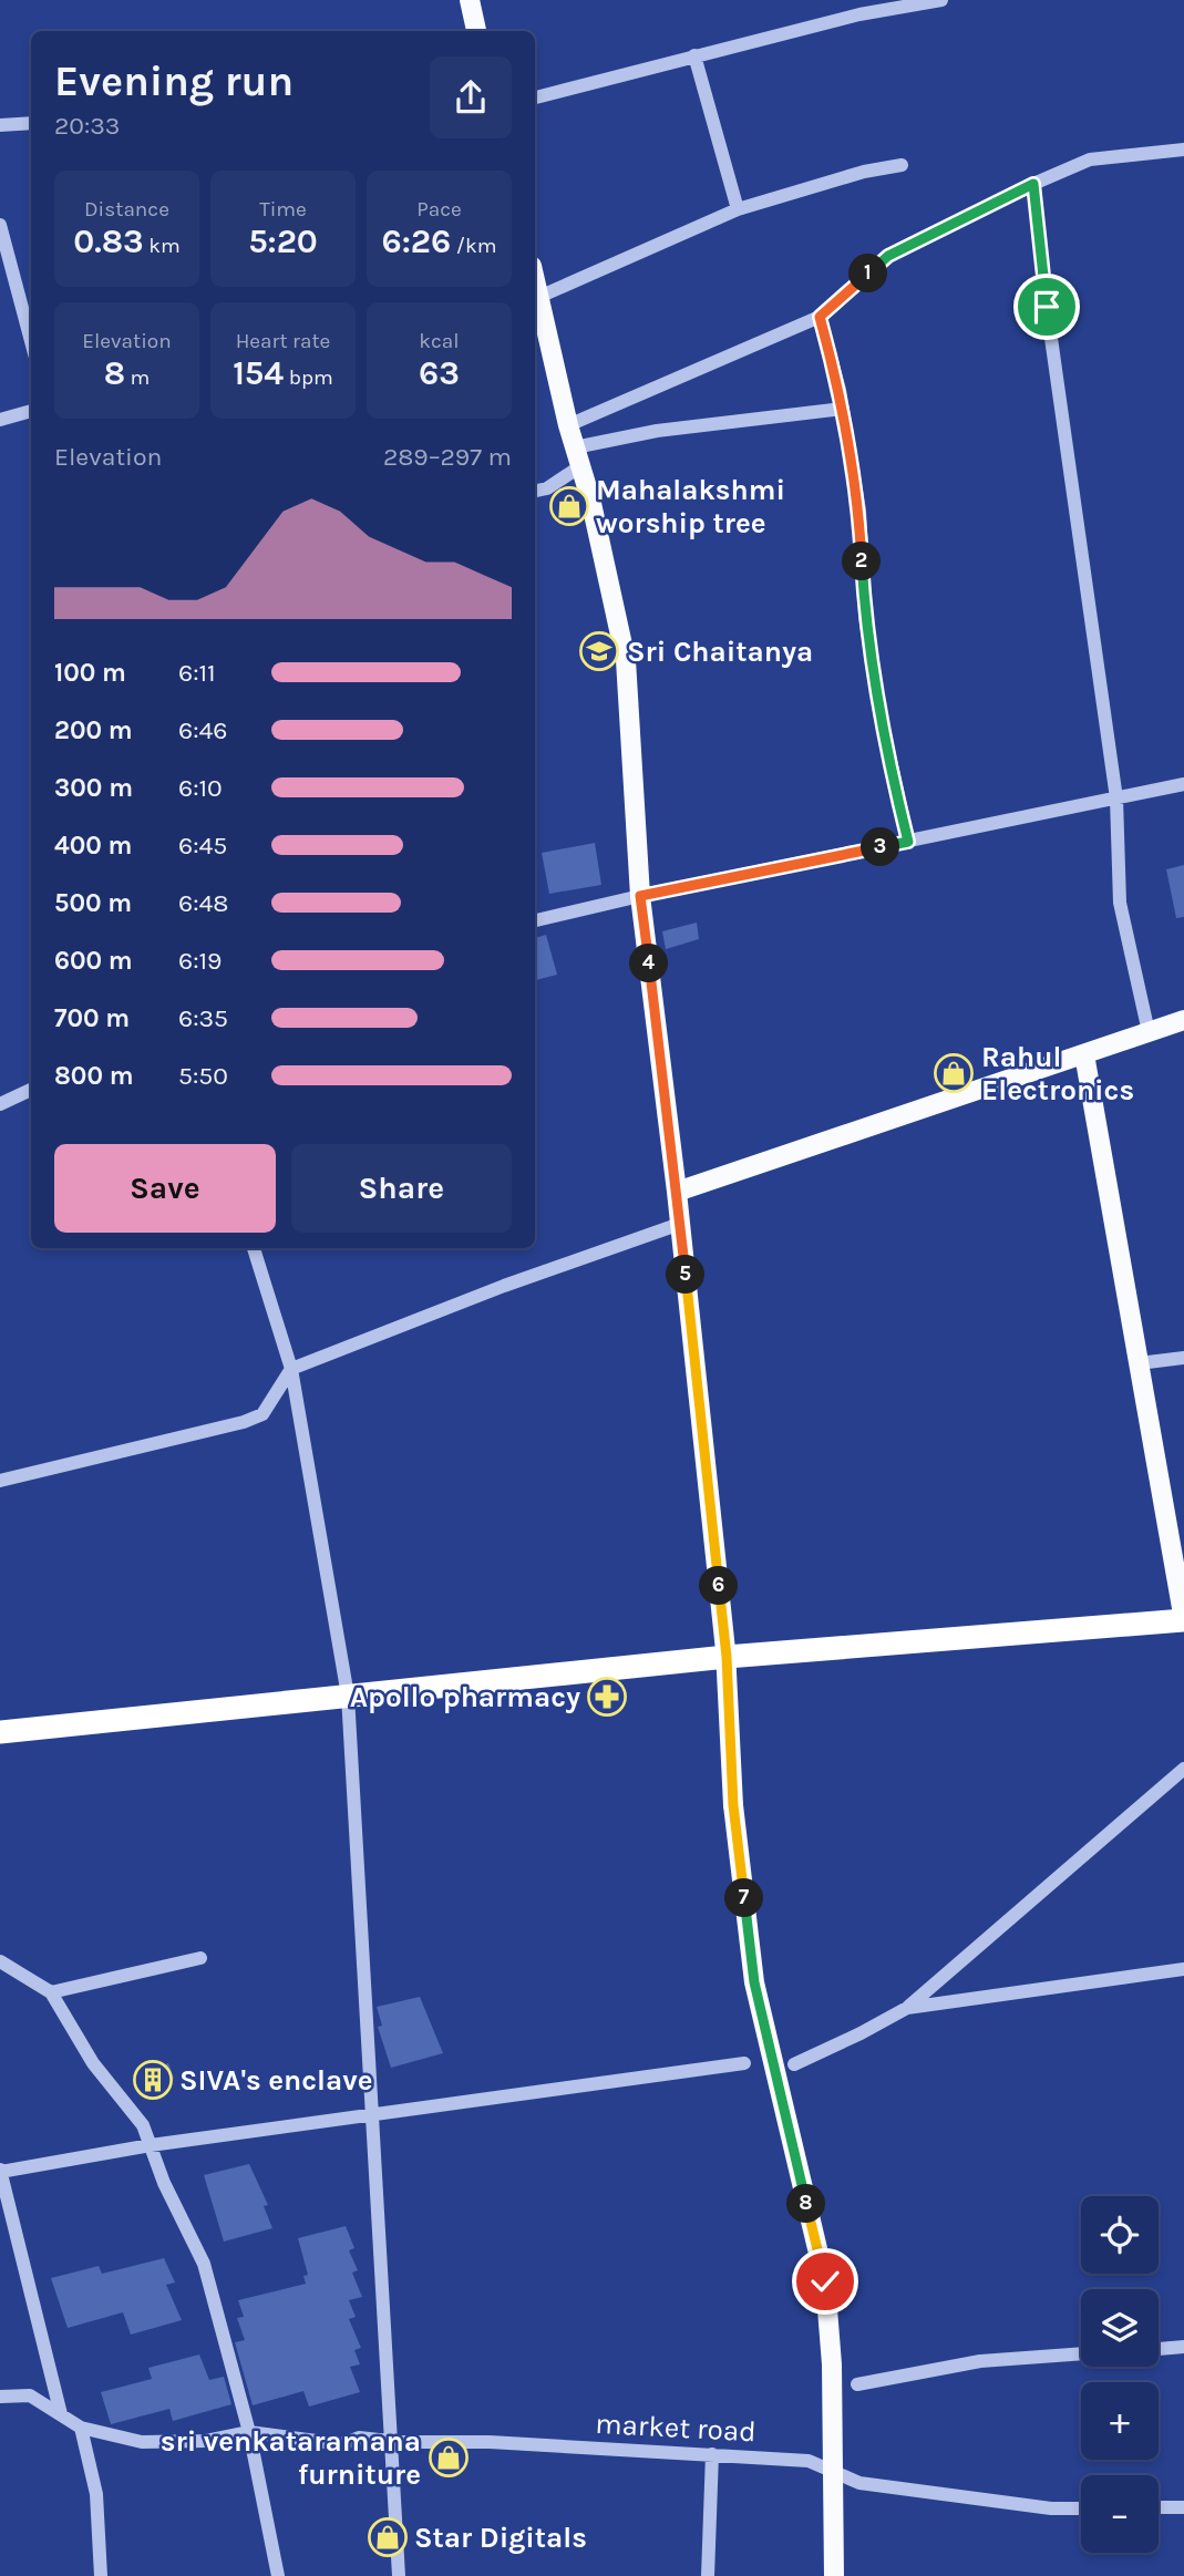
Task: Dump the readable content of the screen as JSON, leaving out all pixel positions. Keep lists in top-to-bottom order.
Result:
{
  "streets": {
    "street": ["market road"]
  },
  "places": {
    "shop": [
      "Mahalakshmi worship tree",
      "Rahul Electronics",
      "sri venkataramana furniture",
      "Star Digitals"
    ],
    "school or university": ["Sri Chaitanya"],
    "pharmacy": ["Apollo pharmacy"],
    "building": ["SIVA's enclave"]
  },
  "page": {
    "heading": ["Evening run", "20:33"],
    "stats": [
      ["Distance", "0.83 km"],
      ["Time", "5:20"],
      ["Pace", "6:26 /km"],
      ["Elevation", "8 m"],
      ["Heart rate", "154 bpm"],
      ["kcal", "63"]
    ],
    "pins": [
      "1",
      "2",
      "3",
      "4",
      "5",
      "6",
      "7",
      "8"
    ],
    "chart": ["Elevation", "289–297 m"],
    "list": [
      {
        "name": "100 m",
        "note": "6:11"
      },
      {
        "name": "200 m",
        "note": "6:46"
      },
      {
        "name": "300 m",
        "note": "6:10"
      },
      {
        "name": "400 m",
        "note": "6:45"
      },
      {
        "name": "500 m",
        "note": "6:48"
      },
      {
        "name": "600 m",
        "note": "6:19"
      },
      {
        "name": "700 m",
        "note": "6:35"
      },
      {
        "name": "800 m",
        "note": "5:50"
      }
    ],
    "buttons": ["Save", "Share"],
    "map_buttons": ["+", "−"]
  }
}
